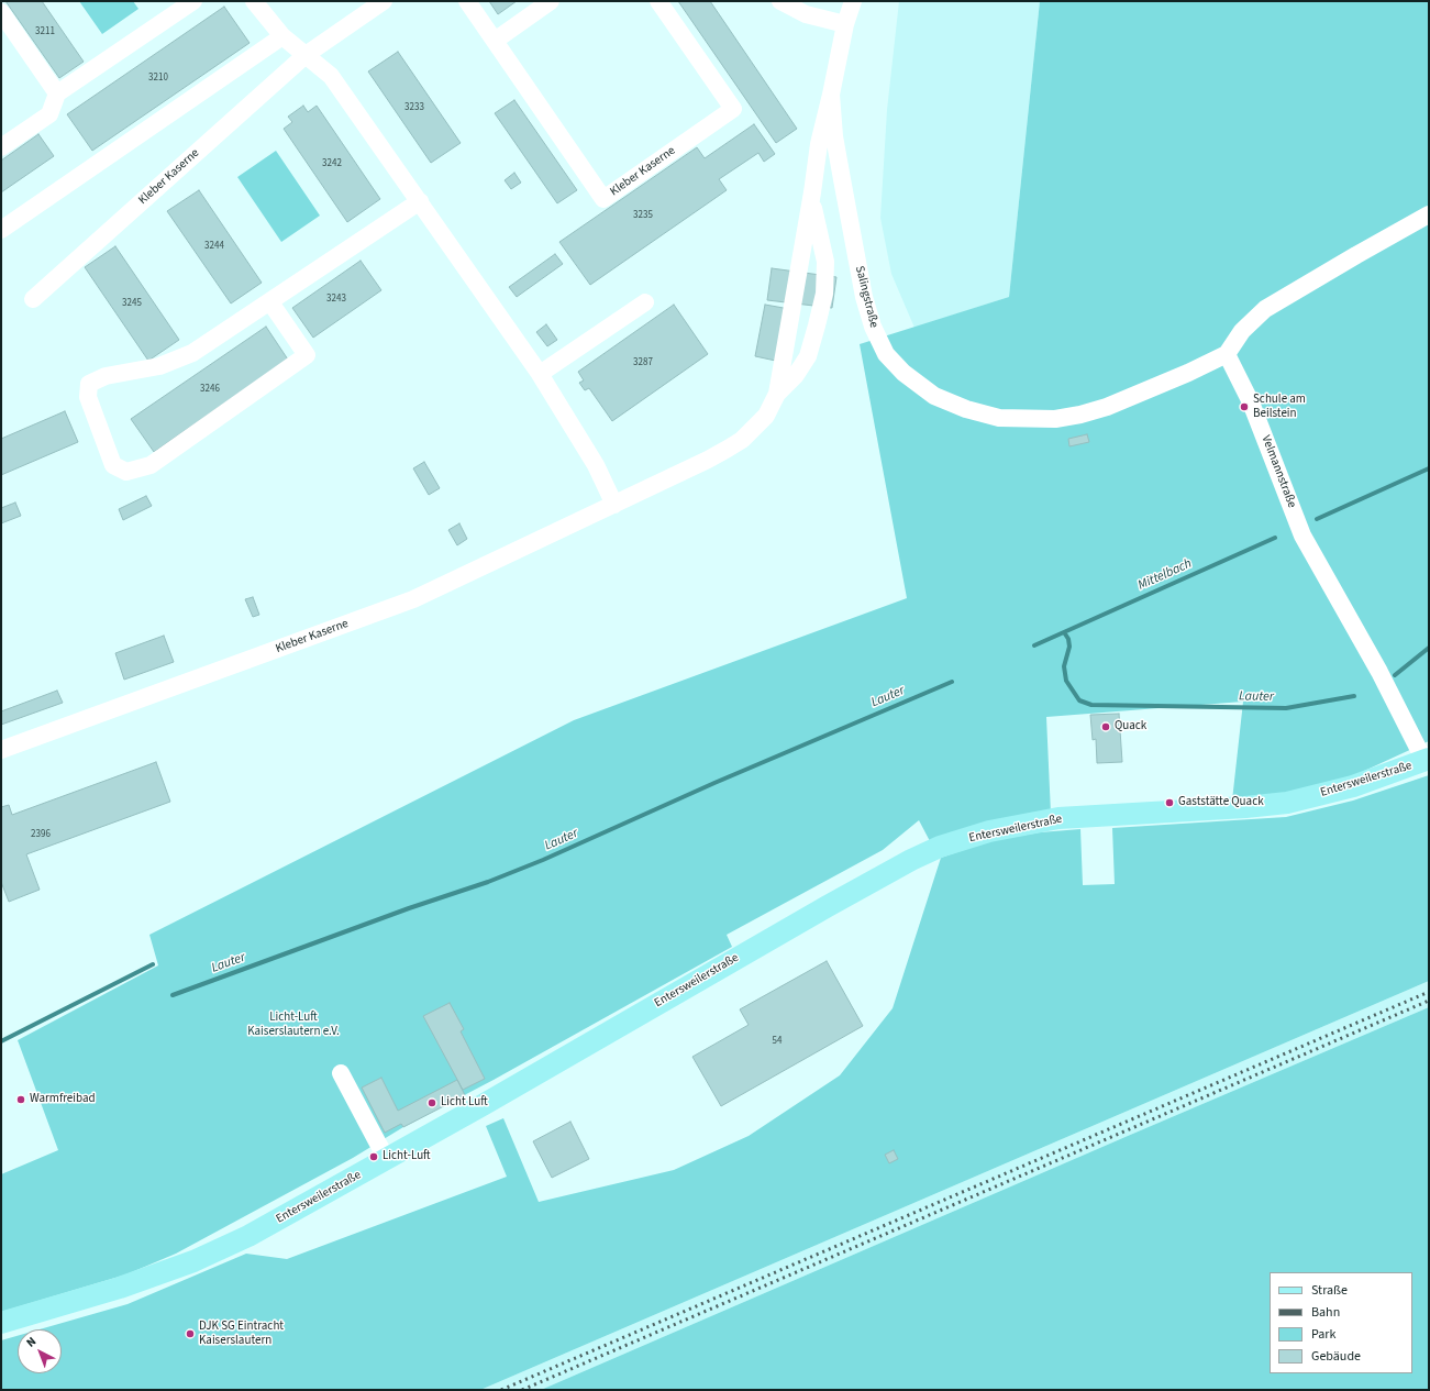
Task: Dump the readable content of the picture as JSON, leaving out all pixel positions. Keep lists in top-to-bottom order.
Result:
{
  "streets": {
    "main road": ["Entersweilerstraße"],
    "street": ["Kleber Kaserne", "Salingstraße", "Velmannstraße"]
  },
  "crossings": [
    ["Salingstraße", "Velmannstraße"],
    ["Velmannstraße", "Entersweilerstraße"]
  ],
  "water": ["Mittelbach", "Lauter"],
  "parks": ["Licht-Luft Kaiserslautern e.V."],
  "places": [
    "Schule am Beilstein",
    "Quack",
    "Gaststätte Quack",
    "Warmfreibad",
    "Licht Luft",
    "Licht-Luft",
    "DJK SG Eintracht Kaiserslautern"
  ],
  "house_numbers": [
    "3211",
    "3210",
    "3233",
    "3242",
    "3235",
    "3244",
    "3243",
    "3245",
    "3287",
    "3246",
    "2396",
    "54"
  ],
  "legend": [
    "Straße",
    "Bahn",
    "Park",
    "Gebäude"
  ],
  "north": "top left"
}
